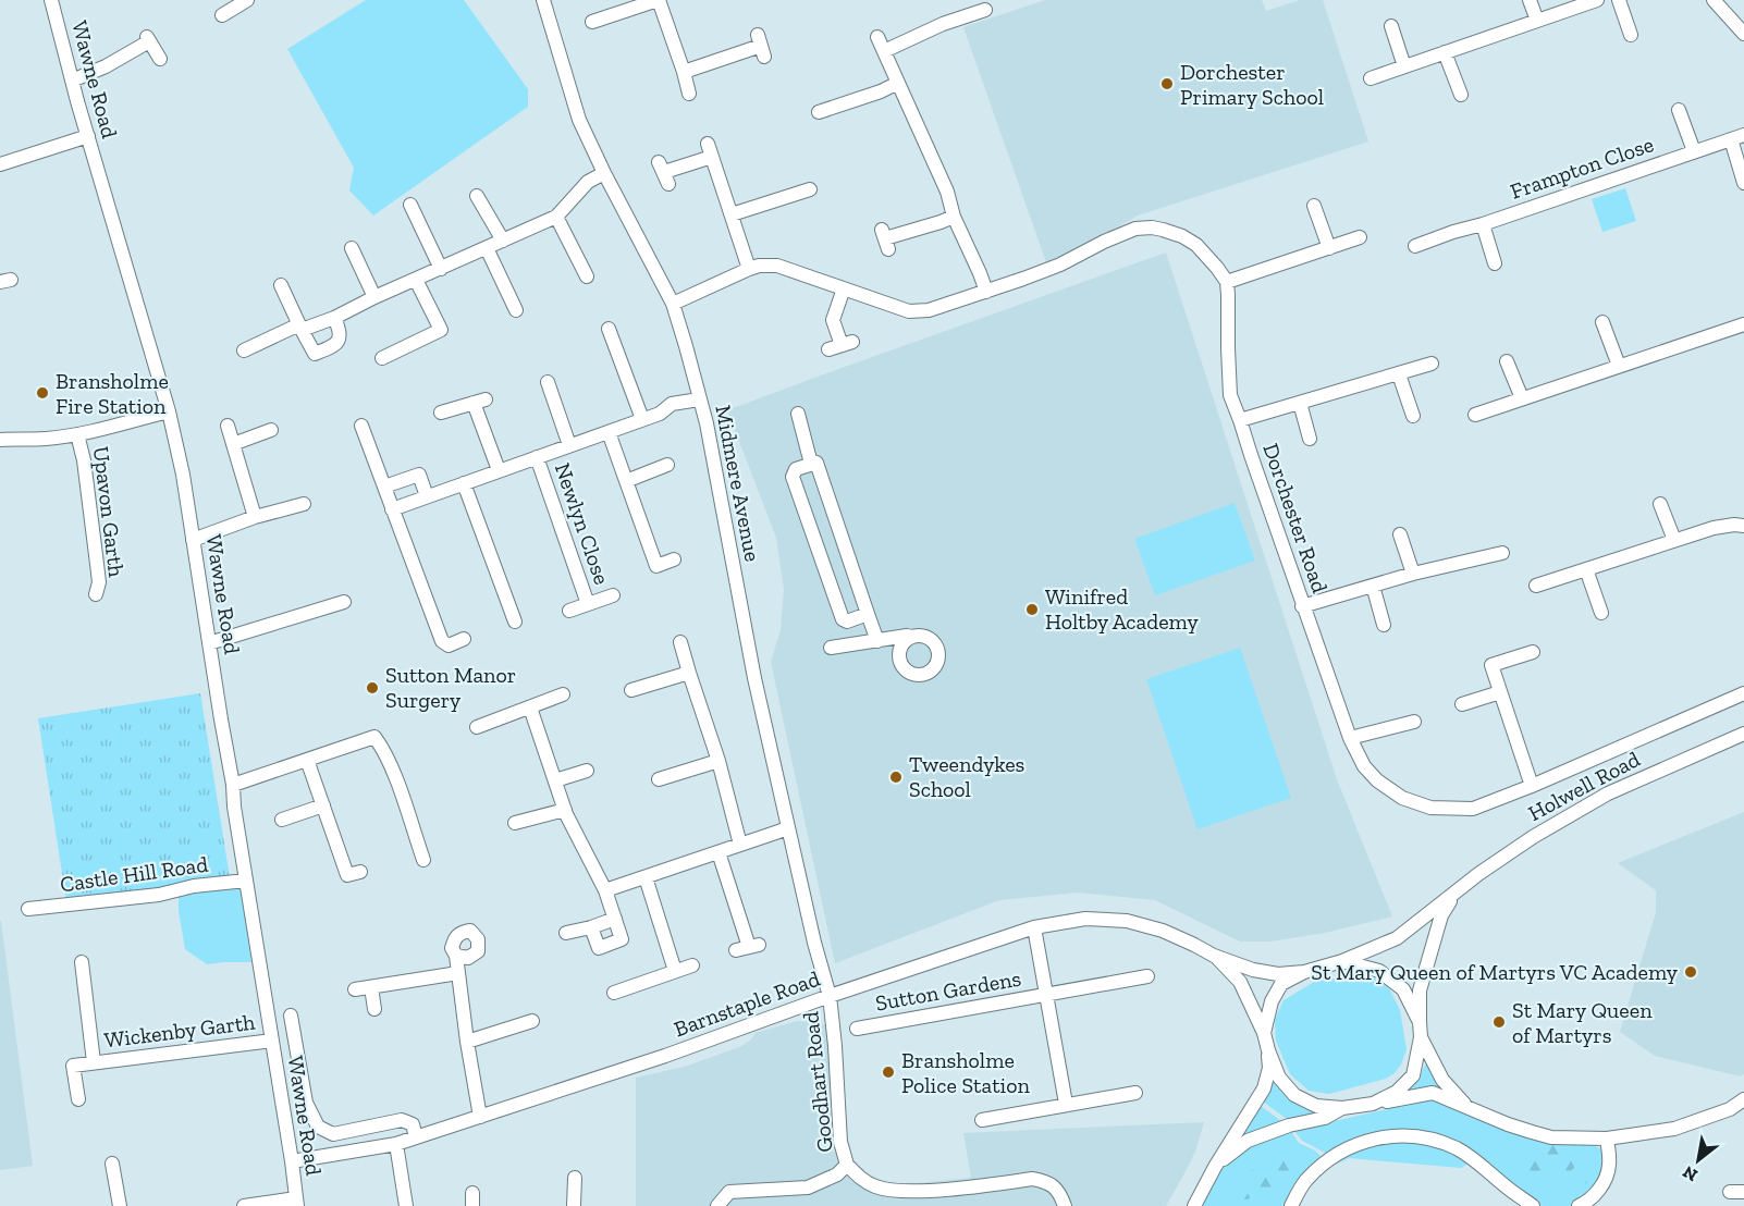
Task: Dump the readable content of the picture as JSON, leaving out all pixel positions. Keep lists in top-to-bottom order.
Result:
{
  "streets": {
    "street": [
      "Wawne Road",
      "Frampton Close",
      "Midmere Avenue",
      "Upavon Garth",
      "Dorchester Road",
      "Newlyn Close",
      "Holwell Road",
      "Castle Hill Road",
      "Sutton Gardens",
      "Barnstaple Road",
      "Wickenby Garth",
      "Goodhart Road"
    ]
  },
  "crossings": [
    ["Wawne Road", "Castle Hill Road"],
    ["Wawne Road", "Barnstaple Road"],
    ["Wawne Road", "Wickenby Garth"],
    ["Midmere Avenue", "Newlyn Close"],
    ["Midmere Avenue", "Barnstaple Road"],
    ["Midmere Avenue", "Goodhart Road"],
    ["Holwell Road", "Barnstaple Road"],
    ["Sutton Gardens", "Barnstaple Road"],
    ["Barnstaple Road", "Goodhart Road"]
  ],
  "places": [
    "Dorchester Primary School",
    "Bransholme Fire Station",
    "Winifred Holtby Academy",
    "Sutton Manor Surgery",
    "Tweendykes School",
    "St Mary Queen of Martyrs VC Academy",
    "St Mary Queen of Martyrs",
    "Bransholme Police Station"
  ],
  "north": "bottom left"
}
